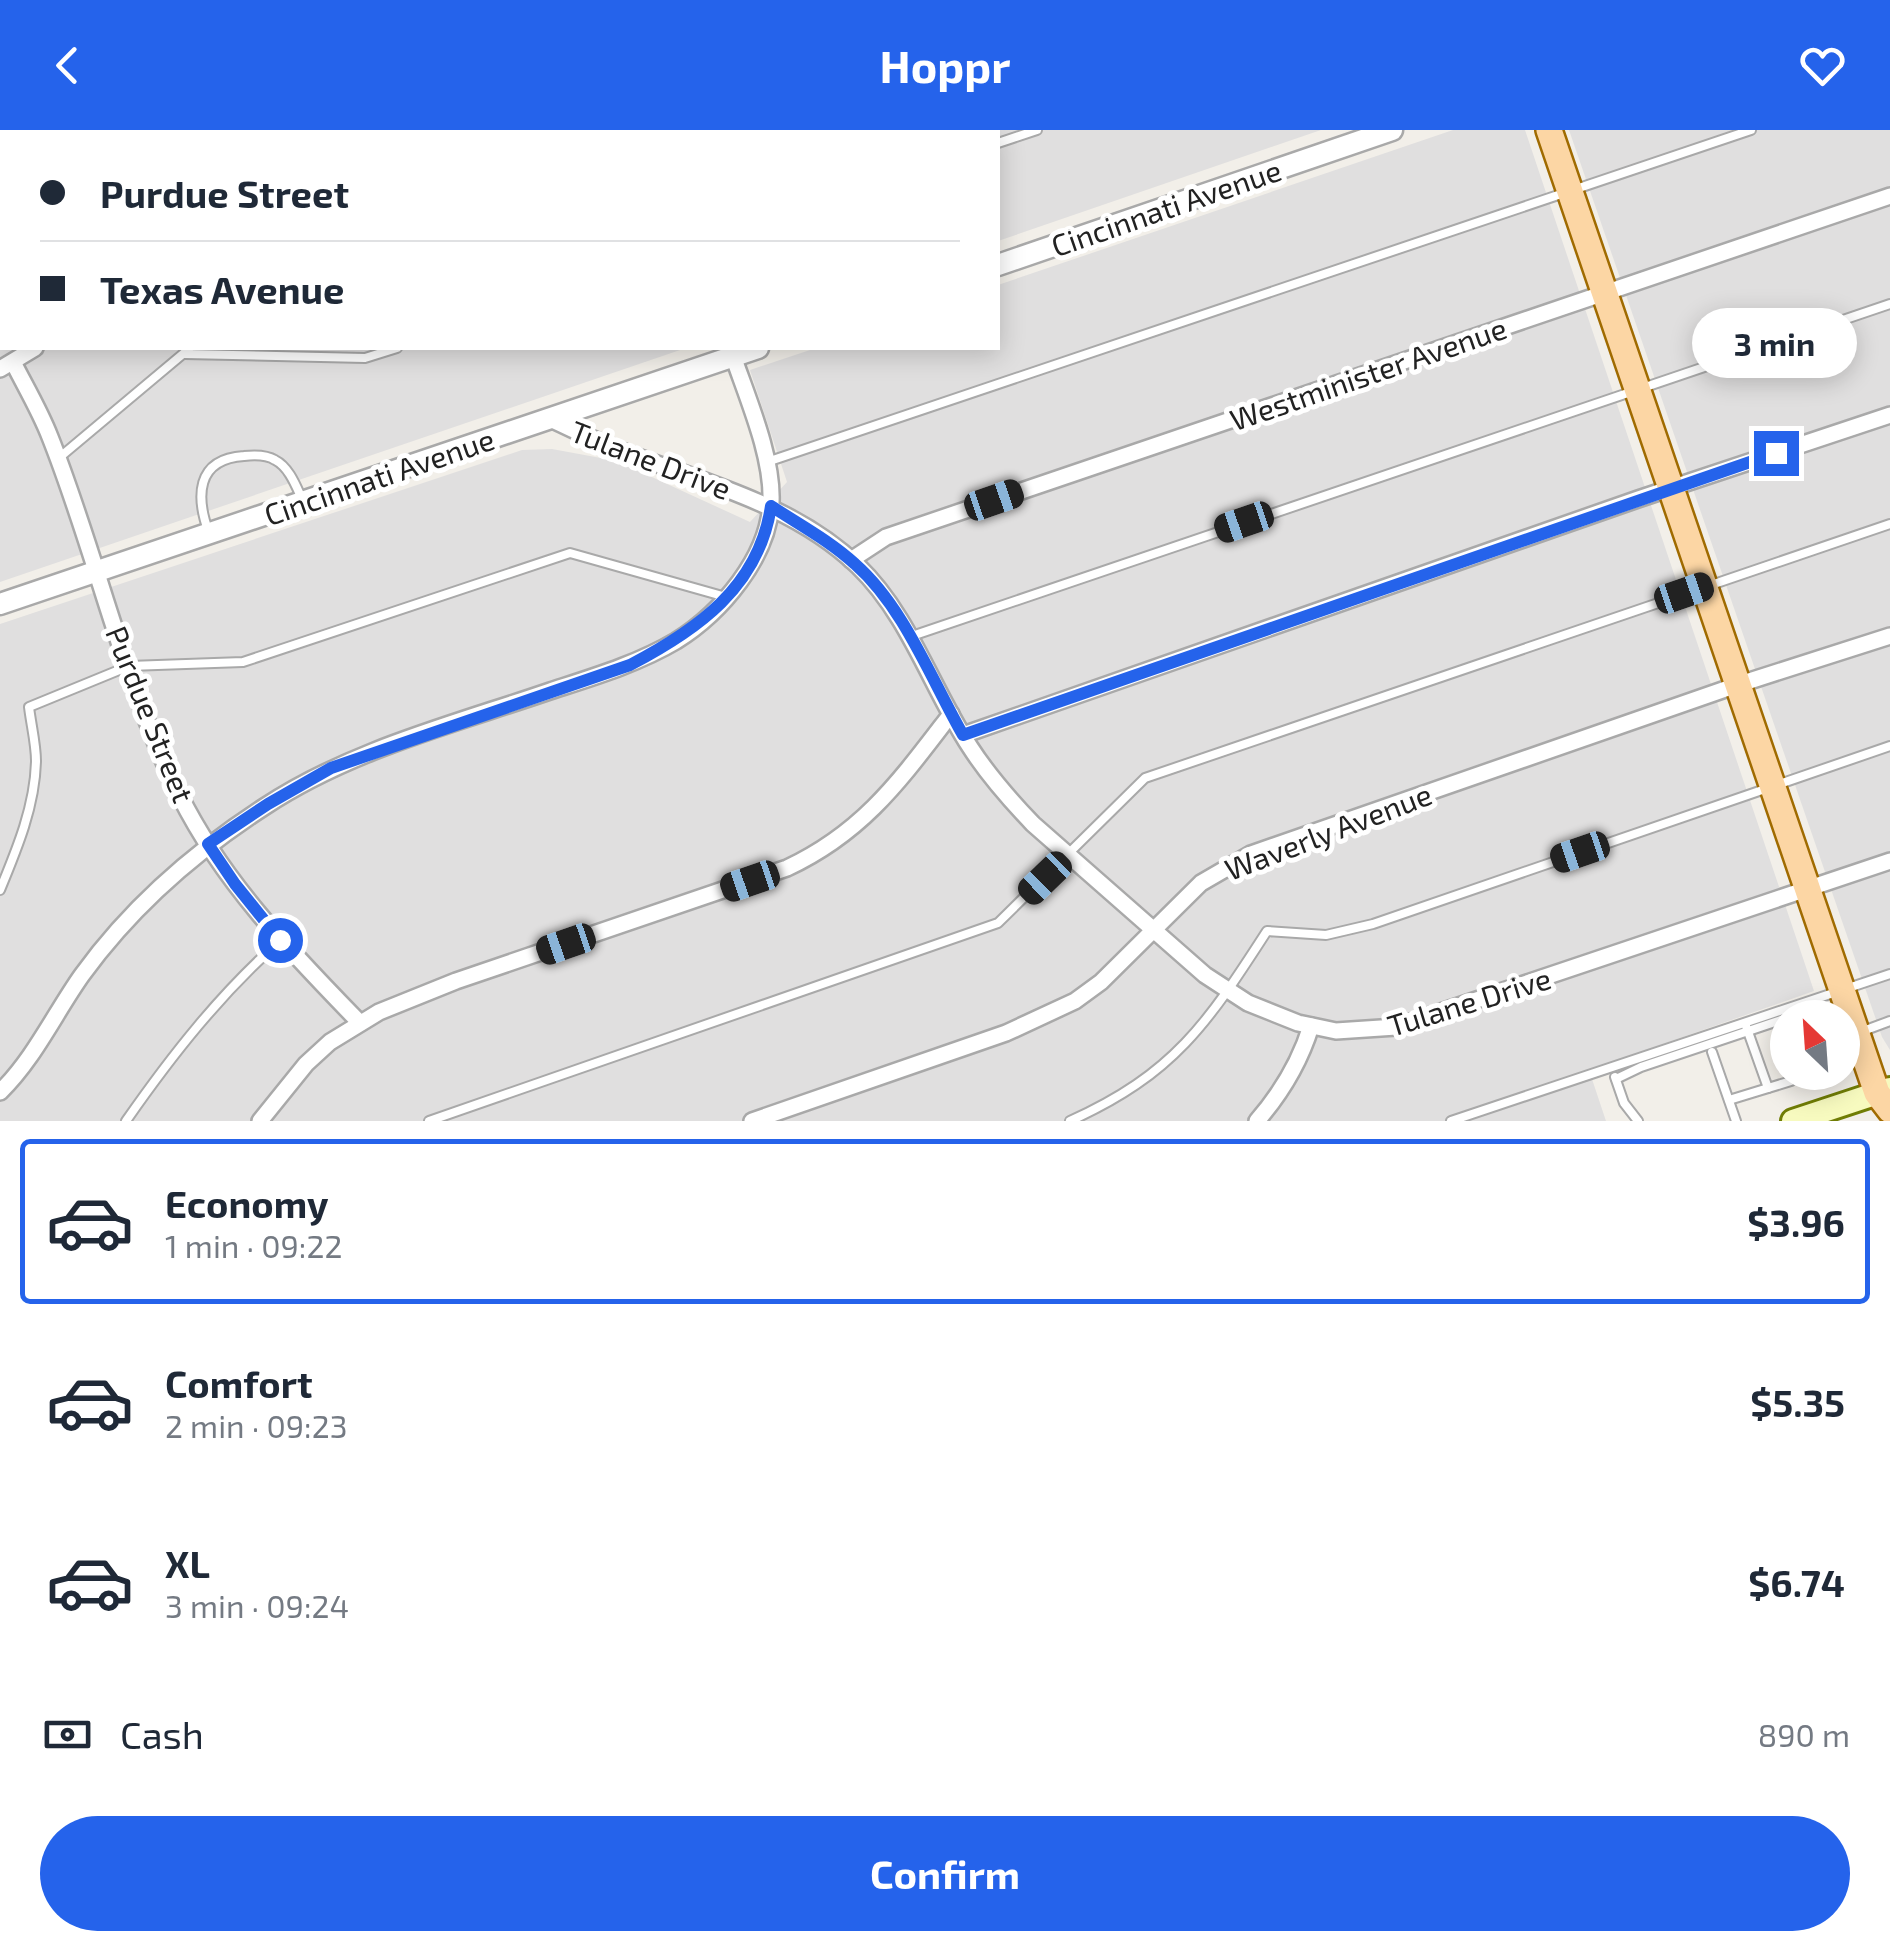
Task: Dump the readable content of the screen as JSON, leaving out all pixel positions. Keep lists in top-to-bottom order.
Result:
{
  "streets": {
    "street": [
      "Cincinnati Avenue",
      "Westminister Avenue",
      "Tulane Drive",
      "Purdue Street",
      "Waverly Avenue"
    ]
  },
  "crossings": [
    ["Cincinnati Avenue", "Tulane Drive"],
    ["Cincinnati Avenue", "Purdue Street"],
    ["Westminister Avenue", "Tulane Drive"],
    ["Tulane Drive", "Waverly Avenue"]
  ],
  "north": "top left",
  "page": {
    "header": "Hoppr",
    "banner": ["Purdue Street", "Texas Avenue"],
    "bubble": "3 min",
    "list": [
      {
        "name": "Economy",
        "note": "1 min · 09:22",
        "value": "$3.96"
      },
      {
        "name": "Comfort",
        "note": "2 min · 09:23",
        "value": "$5.35"
      },
      {
        "name": "XL",
        "note": "3 min · 09:24",
        "value": "$6.74"
      }
    ],
    "pay": ["Cash", "890 m"],
    "buttons": "Confirm"
  }
}
